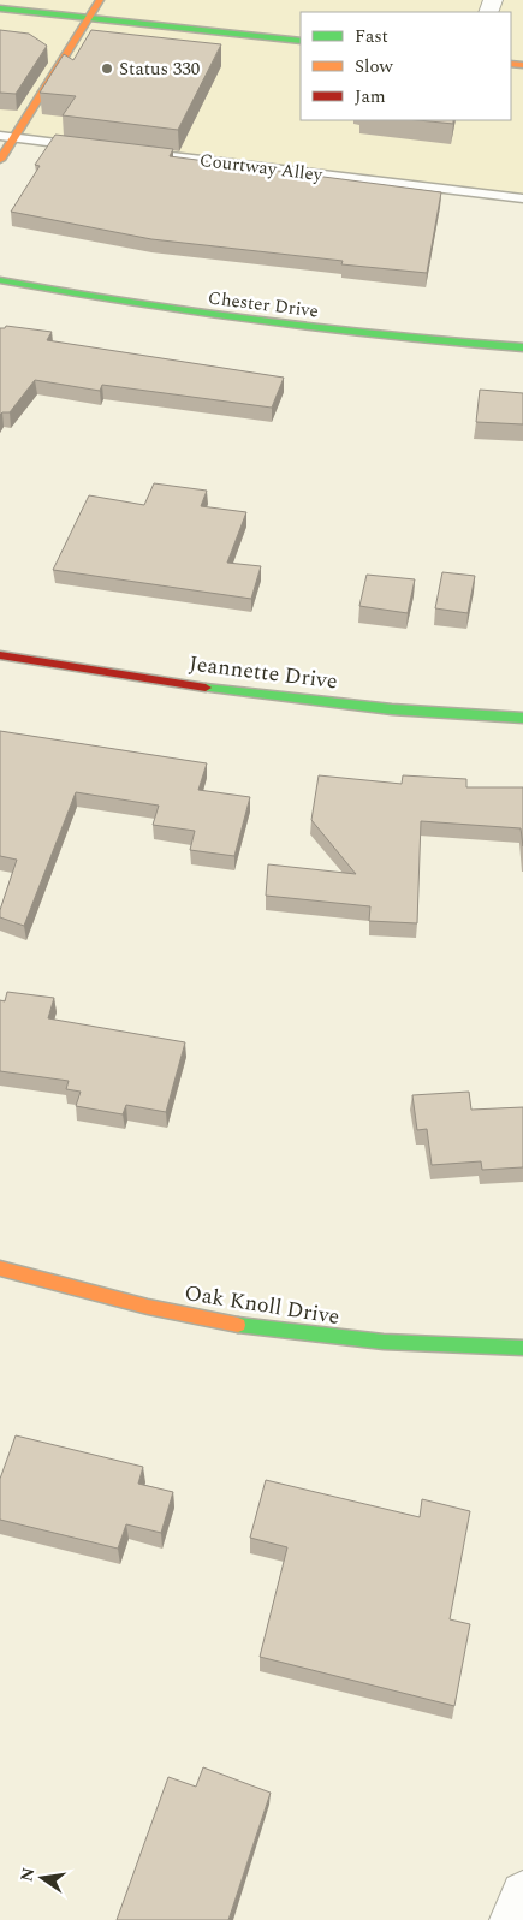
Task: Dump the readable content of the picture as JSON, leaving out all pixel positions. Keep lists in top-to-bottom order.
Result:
{
  "streets": {
    "street": ["Chester Drive", "Jeannette Drive", "Oak Knoll Drive"],
    "lane": ["Courtway Alley"]
  },
  "places": ["Status 330"],
  "legend": ["Fast", "Slow", "Jam"],
  "north": "left"
}
